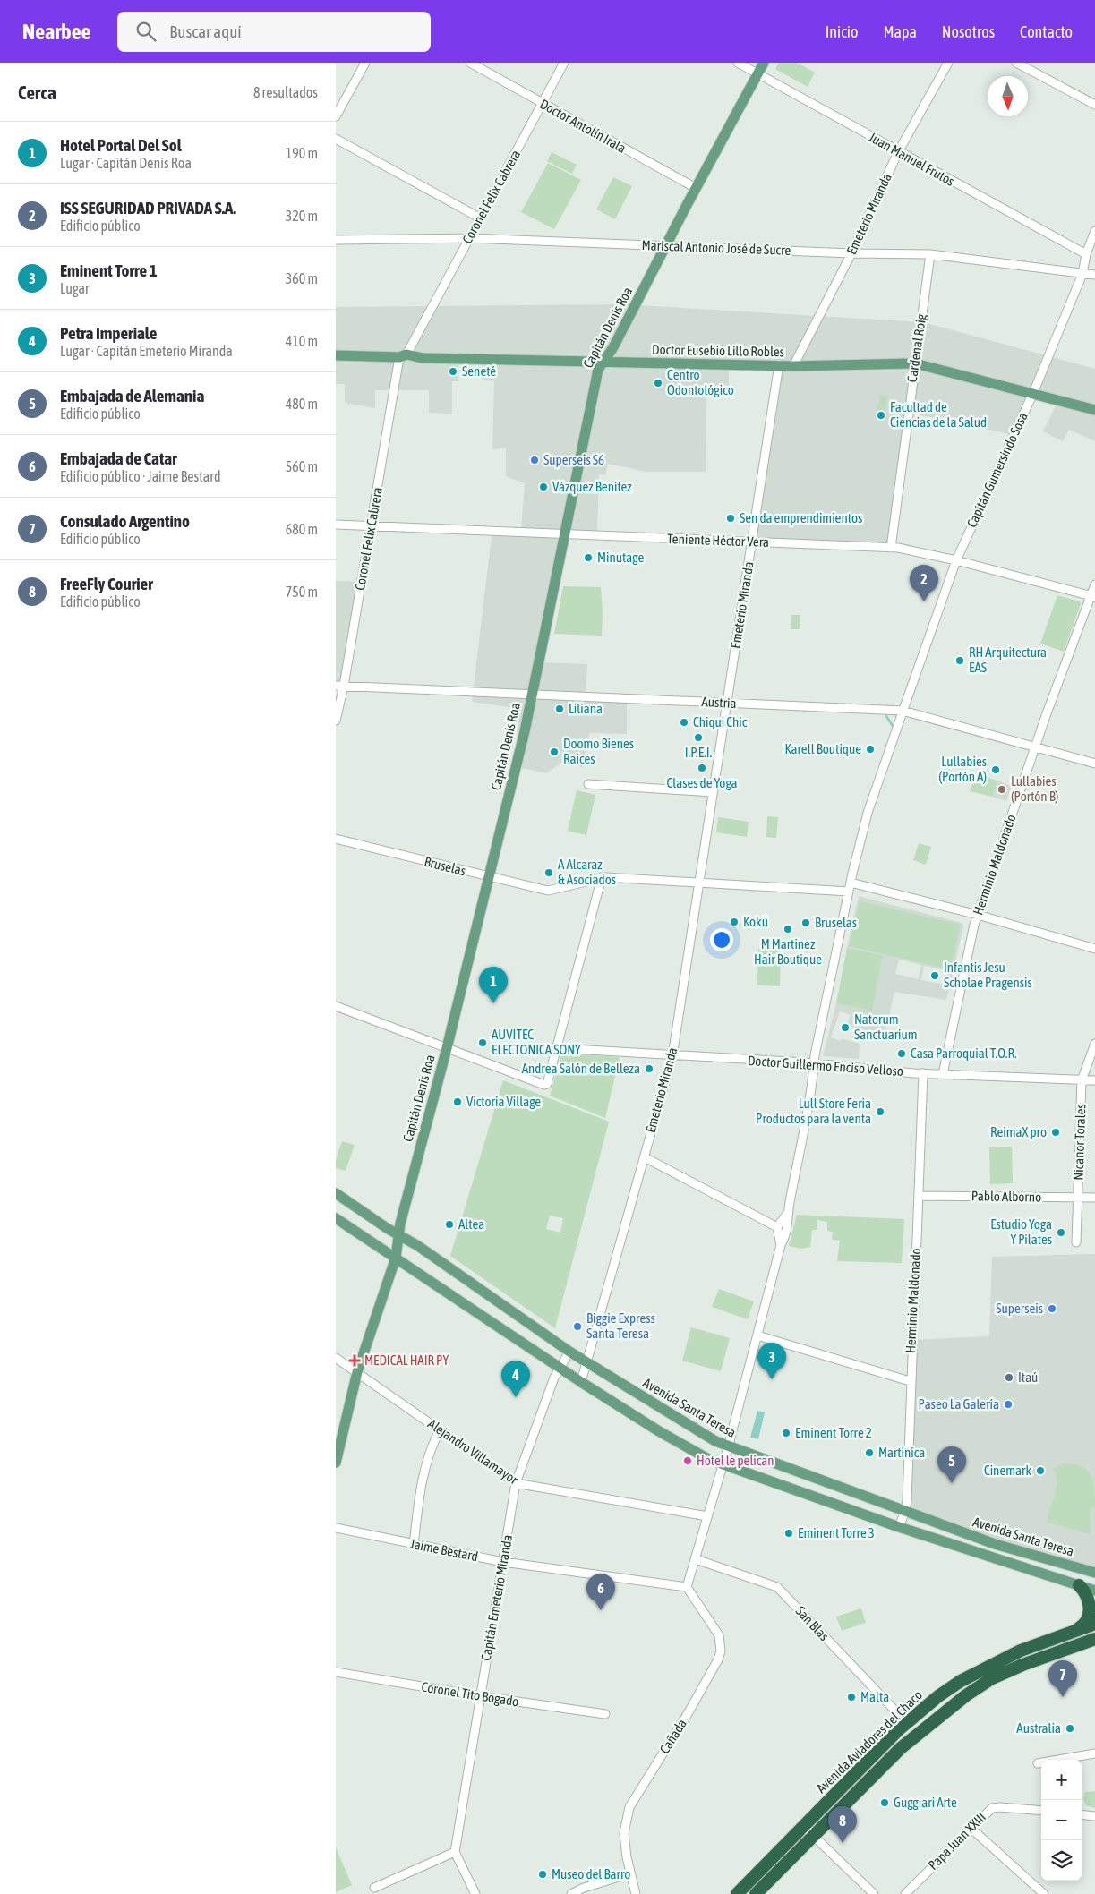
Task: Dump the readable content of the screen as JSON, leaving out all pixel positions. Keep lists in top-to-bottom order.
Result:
{
  "streets": {
    "highway": ["Avenida Aviadores del Chaco"],
    "main road": ["Capitán Denis Roa", "Doctor Eusebio Lillo Robles", "Avenida Santa Teresa"],
    "street": [
      "Doctor Antolín Irala",
      "Juan Manuel Frutos",
      "Coronel Felix Cabrera",
      "Emeterio Miranda",
      "Mariscal Antonio José de Sucre",
      "Cardenal Roig",
      "Capitán Gumersindo Sosa",
      "Teniente Héctor Vera",
      "Austria",
      "Herminio Maldonado",
      "Bruselas",
      "Doctor Guillermo Enciso Velloso",
      "Nicanor Torales",
      "Pablo Alborno",
      "Alejandro Villamayor",
      "Jaime Bestard",
      "Capitán Emeterio Miranda",
      "San Blas",
      "Coronel Tito Bogado",
      "Cañada",
      "Papa Juan XXIII"
    ]
  },
  "crossings": [
    ["Doctor Antolín Irala", "Coronel Felix Cabrera"],
    ["Doctor Antolín Irala", "Capitán Denis Roa"],
    ["Juan Manuel Frutos", "Emeterio Miranda"],
    ["Juan Manuel Frutos", "Capitán Denis Roa"],
    ["Juan Manuel Frutos", "Capitán Gumersindo Sosa"],
    ["Coronel Felix Cabrera", "Mariscal Antonio José de Sucre"],
    ["Coronel Felix Cabrera", "Doctor Eusebio Lillo Robles"],
    ["Coronel Felix Cabrera", "Teniente Héctor Vera"],
    ["Coronel Felix Cabrera", "Austria"],
    ["Emeterio Miranda", "Mariscal Antonio José de Sucre"],
    ["Emeterio Miranda", "Doctor Eusebio Lillo Robles"],
    ["Emeterio Miranda", "Teniente Héctor Vera"],
    ["Emeterio Miranda", "Austria"],
    ["Emeterio Miranda", "Bruselas"],
    ["Emeterio Miranda", "Doctor Guillermo Enciso Velloso"],
    ["Emeterio Miranda", "Avenida Santa Teresa"],
    ["Mariscal Antonio José de Sucre", "Capitán Denis Roa"],
    ["Mariscal Antonio José de Sucre", "Cardenal Roig"],
    ["Mariscal Antonio José de Sucre", "Capitán Gumersindo Sosa"],
    ["Capitán Denis Roa", "Doctor Eusebio Lillo Robles"],
    ["Capitán Denis Roa", "Teniente Héctor Vera"],
    ["Capitán Denis Roa", "Austria"],
    ["Capitán Denis Roa", "Bruselas"],
    ["Capitán Denis Roa", "Avenida Santa Teresa"],
    ["Capitán Denis Roa", "Alejandro Villamayor"],
    ["Cardenal Roig", "Doctor Eusebio Lillo Robles"],
    ["Cardenal Roig", "Teniente Héctor Vera"],
    ["Doctor Eusebio Lillo Robles", "Capitán Gumersindo Sosa"],
    ["Capitán Gumersindo Sosa", "Teniente Héctor Vera"],
    ["Capitán Gumersindo Sosa", "Austria"],
    ["Capitán Gumersindo Sosa", "Bruselas"],
    ["Capitán Gumersindo Sosa", "Doctor Guillermo Enciso Velloso"],
    ["Teniente Héctor Vera", "Herminio Maldonado"],
    ["Austria", "Herminio Maldonado"],
    ["Herminio Maldonado", "Doctor Guillermo Enciso Velloso"],
    ["Herminio Maldonado", "Pablo Alborno"],
    ["Herminio Maldonado", "Avenida Santa Teresa"],
    ["Doctor Guillermo Enciso Velloso", "Nicanor Torales"],
    ["Nicanor Torales", "Pablo Alborno"],
    ["Avenida Santa Teresa", "Capitán Emeterio Miranda"],
    ["Alejandro Villamayor", "Capitán Emeterio Miranda"],
    ["Jaime Bestard", "Capitán Emeterio Miranda"],
    ["Jaime Bestard", "Cañada"],
    ["Capitán Emeterio Miranda", "Coronel Tito Bogado"],
    ["San Blas", "Avenida Aviadores del Chaco"]
  ],
  "places": {
    "other": [
      "Seneté",
      "Centro Odontológico",
      "Facultad de Ciencias de la Salud",
      "Superseis S6",
      "Vázquez Benítez",
      "Sen da emprendimientos",
      "Minutage",
      "RH Arquitectura EAS",
      "Liliana",
      "Chiqui Chic",
      "I.P.E.I.",
      "Karell Boutique",
      "Doomo Bienes Raices",
      "Clases de Yoga",
      "Lullabies (Portón A)",
      "Lullabies (Portón B)",
      "A Alcaraz & Asociados",
      "Kokū",
      "Bruselas",
      "M Martinez Hair Boutique",
      "Infantis Jesu Scholae Pragensis",
      "Natorum Sanctuarium",
      "AUVITEC ELECTONICA SONY",
      "Casa Parroquial T.O.R.",
      "Andrea Salón de Belleza",
      "Victoria Village",
      "Lull Store Feria Productos para la venta",
      "ReimaX pro",
      "Altea",
      "Estudio Yoga Y Pilates",
      "Superseis",
      "Biggie Express Santa Teresa",
      "Itaú",
      "Paseo La Galería",
      "Eminent Torre 2",
      "Martinica",
      "Hotel le pelican",
      "Cinemark",
      "Eminent Torre 3",
      "Malta",
      "Australia",
      "Guggiari Arte",
      "Museo del Barro"
    ],
    "health": ["MEDICAL HAIR PY"]
  },
  "north": "bottom",
  "page": {
    "header": "Nearbee",
    "search": "Buscar aquí",
    "nav": [
      "Inicio",
      "Mapa",
      "Nosotros",
      "Contacto"
    ],
    "heading": ["Cerca", "8 resultados"],
    "list": [
      {
        "mark": "1",
        "name": "Hotel Portal Del Sol",
        "note": "Lugar · Capitán Denis Roa",
        "value": "190 m"
      },
      {
        "mark": "2",
        "name": "ISS SEGURIDAD PRIVADA S.A.",
        "note": "Edificio público",
        "value": "320 m"
      },
      {
        "mark": "3",
        "name": "Eminent Torre 1",
        "note": "Lugar",
        "value": "360 m"
      },
      {
        "mark": "4",
        "name": "Petra Imperiale",
        "note": "Lugar · Capitán Emeterio Miranda",
        "value": "410 m"
      },
      {
        "mark": "5",
        "name": "Embajada de Alemania",
        "note": "Edificio público",
        "value": "480 m"
      },
      {
        "mark": "6",
        "name": "Embajada de Catar",
        "note": "Edificio público · Jaime Bestard",
        "value": "560 m"
      },
      {
        "mark": "7",
        "name": "Consulado Argentino",
        "note": "Edificio público",
        "value": "680 m"
      },
      {
        "mark": "8",
        "name": "FreeFly Courier",
        "note": "Edificio público",
        "value": "750 m"
      }
    ],
    "pins": [
      "2",
      "1",
      "3",
      "4",
      "5",
      "6",
      "7",
      "8"
    ],
    "map_buttons": ["+", "−"]
  }
}
